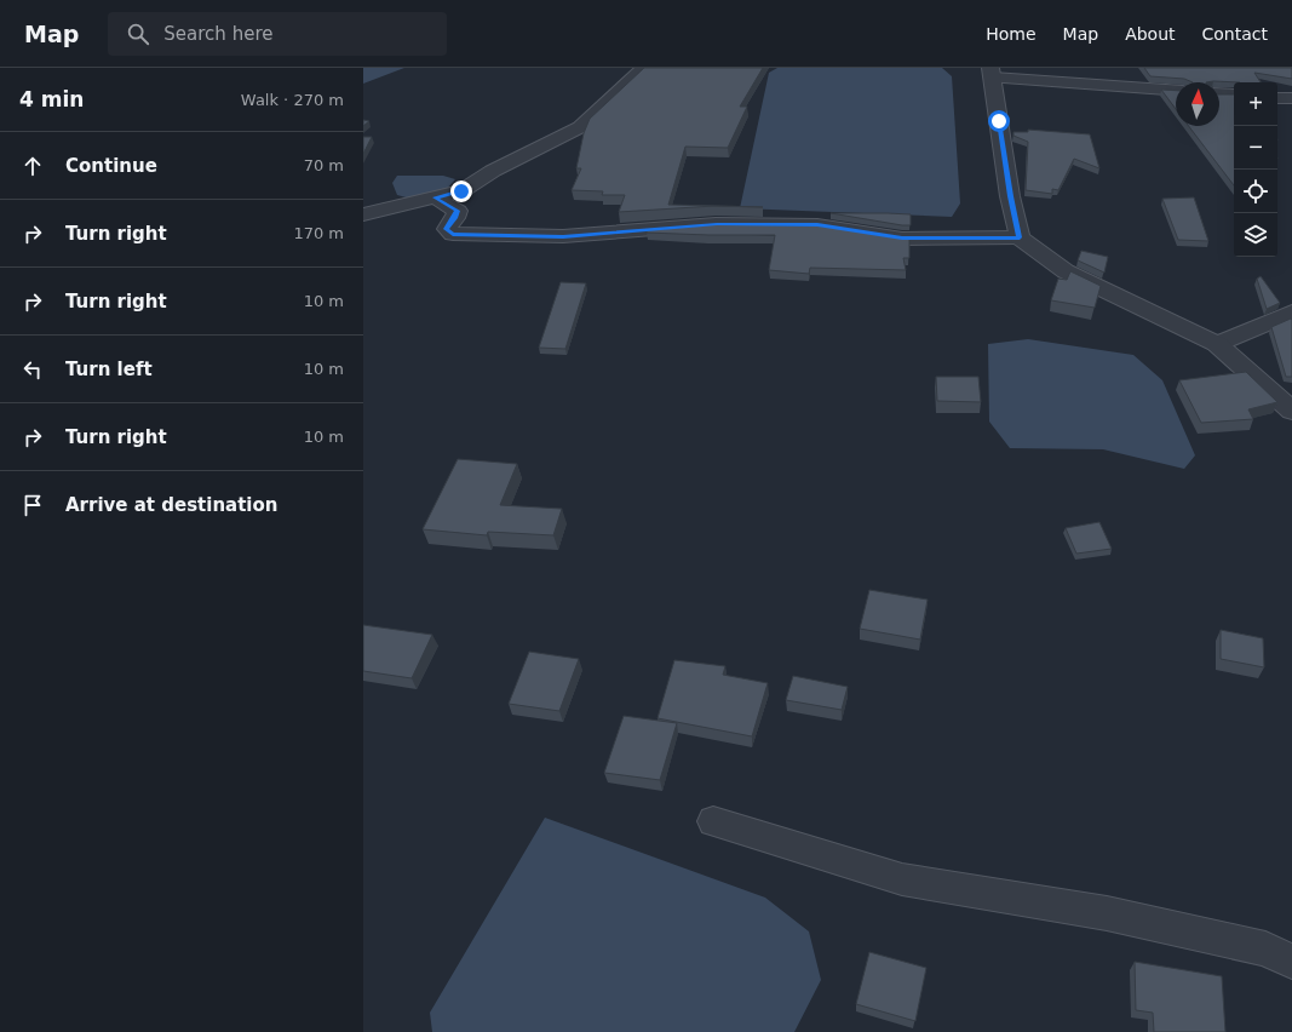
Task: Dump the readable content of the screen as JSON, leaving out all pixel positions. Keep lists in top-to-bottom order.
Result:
{
  "north": "top",
  "page": {
    "header": "Map",
    "search": "Search here",
    "nav": [
      "Home",
      "Map",
      "About",
      "Contact"
    ],
    "heading": ["4 min", "Walk · 270 m"],
    "map_buttons": ["+", "−"],
    "list": [
      ["Continue", "70 m"],
      ["Turn right", "170 m"],
      ["Turn right", "10 m"],
      ["Turn left", "10 m"],
      ["Turn right", "10 m"],
      "Arrive at destination"
    ]
  }
}
